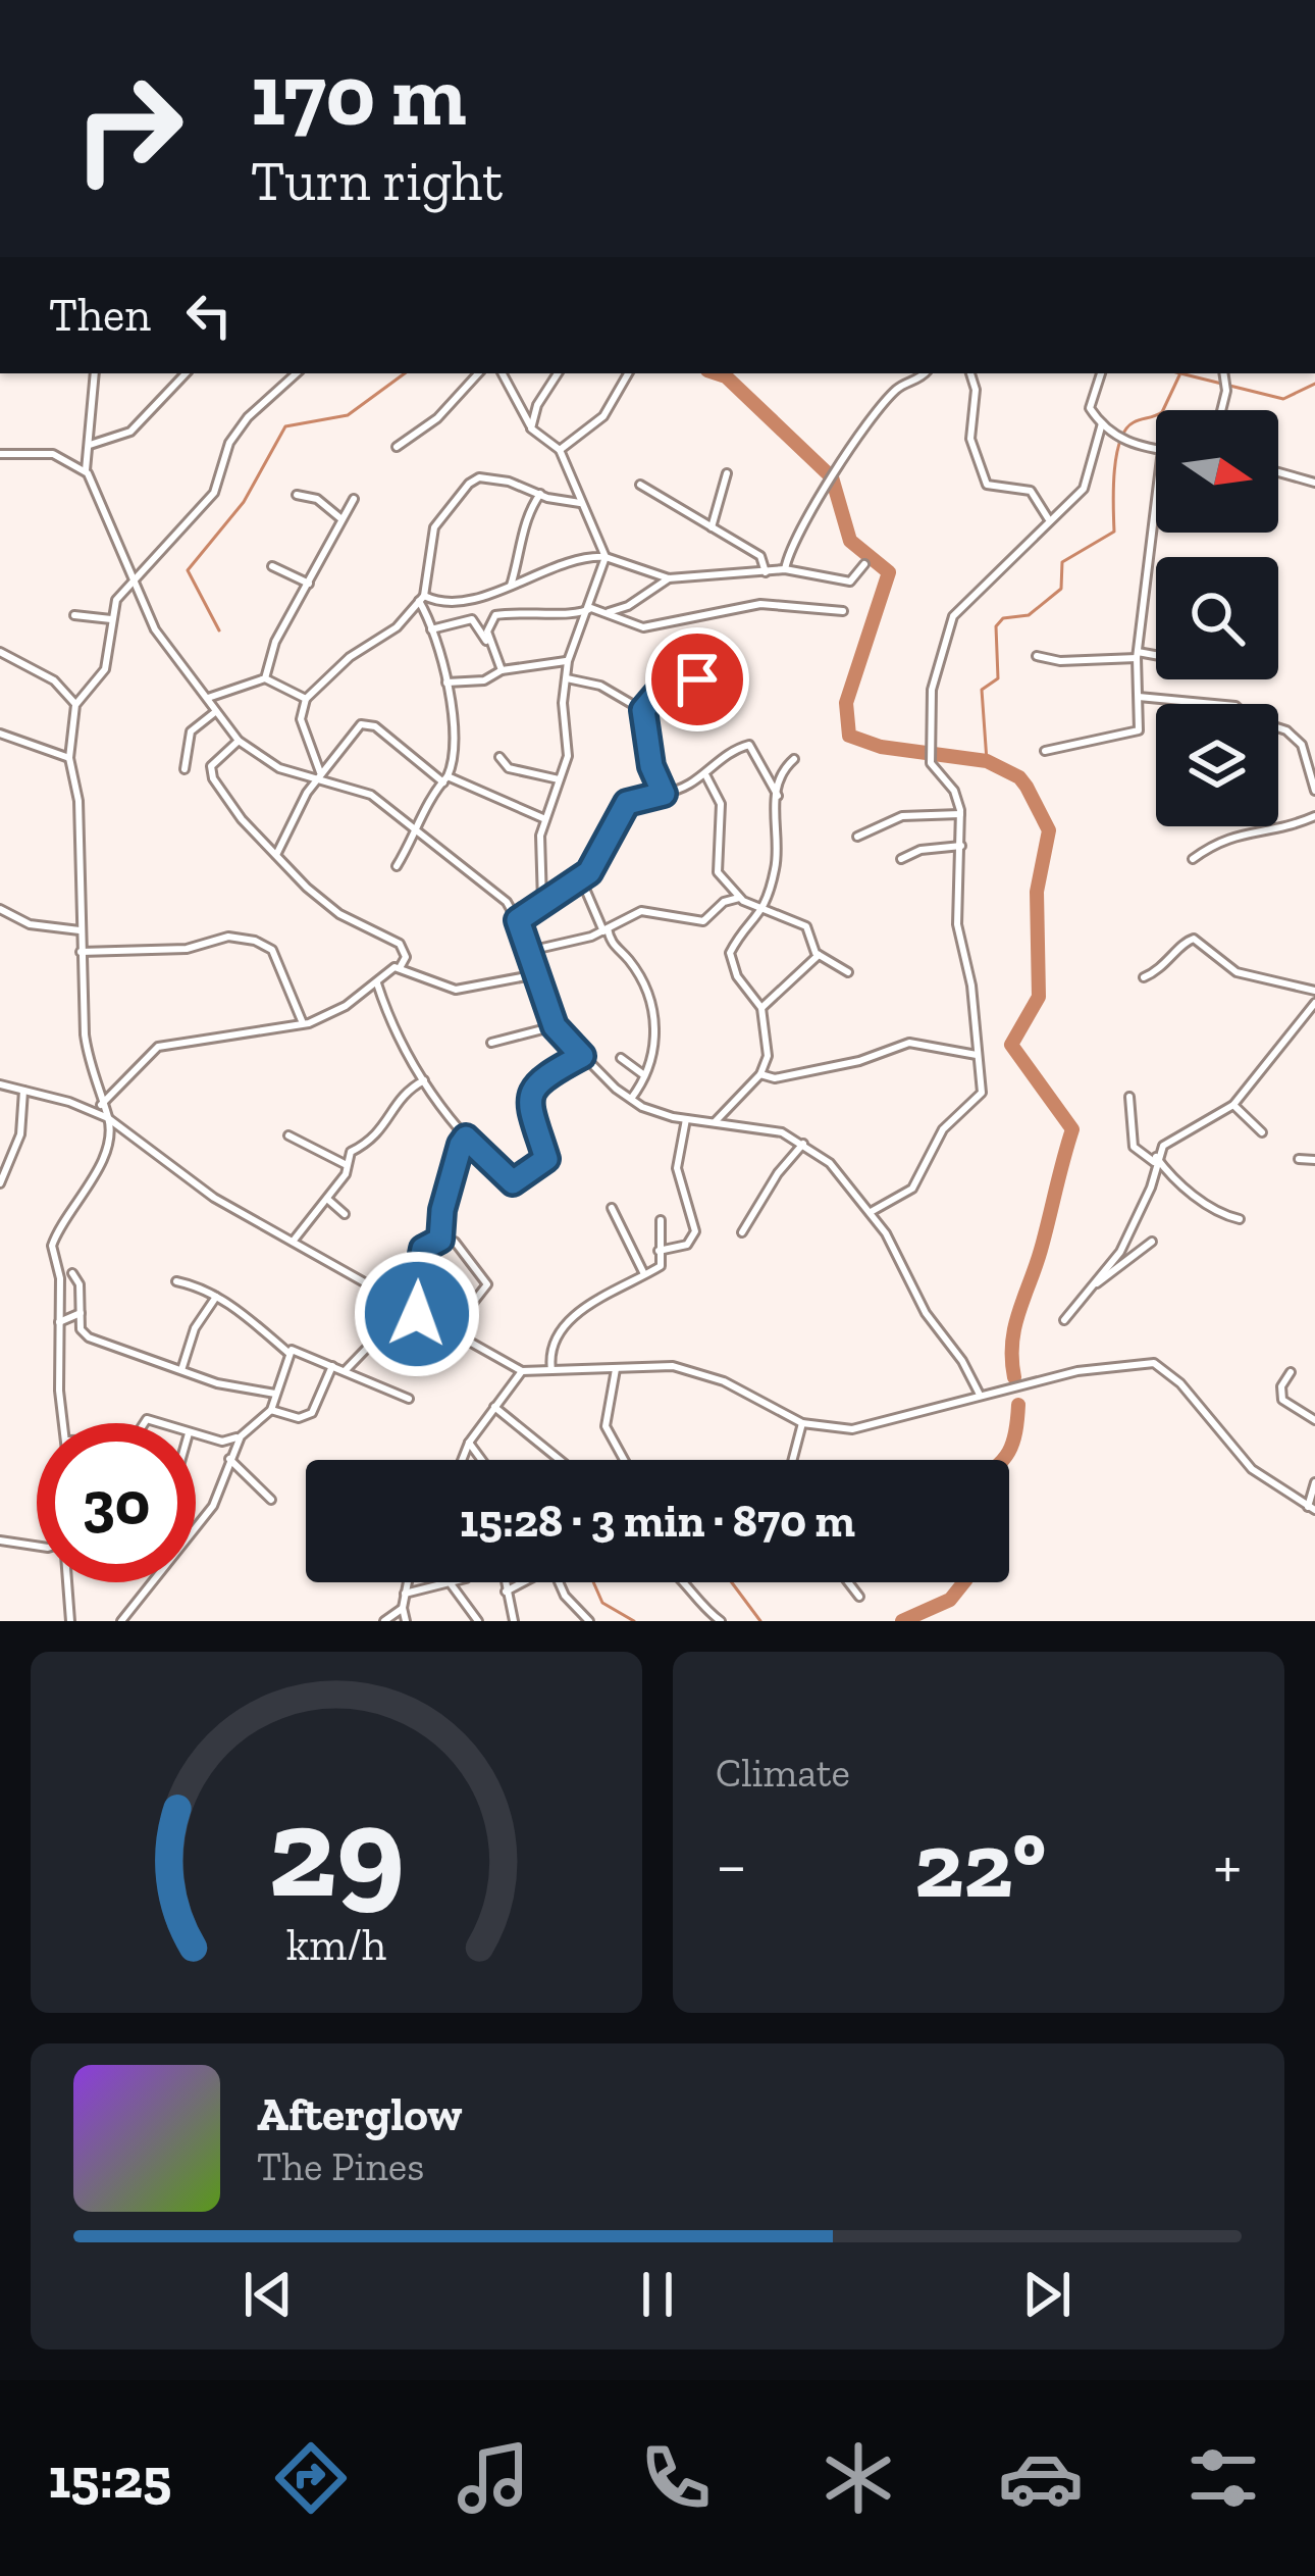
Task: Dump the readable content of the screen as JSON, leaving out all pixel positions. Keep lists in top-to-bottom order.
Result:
{
  "north": "right",
  "page": {
    "turn": ["170 m", "Turn right"],
    "then": "Then",
    "limit": "30",
    "trip": "15:28 · 3 min · 870 m",
    "tile": "Climate",
    "heat": ["−", "22°", "+"],
    "song": ["Afterglow", "The Pines"],
    "tabs": "15:25",
    "gauge": ["29", "km/h"]
  }
}
